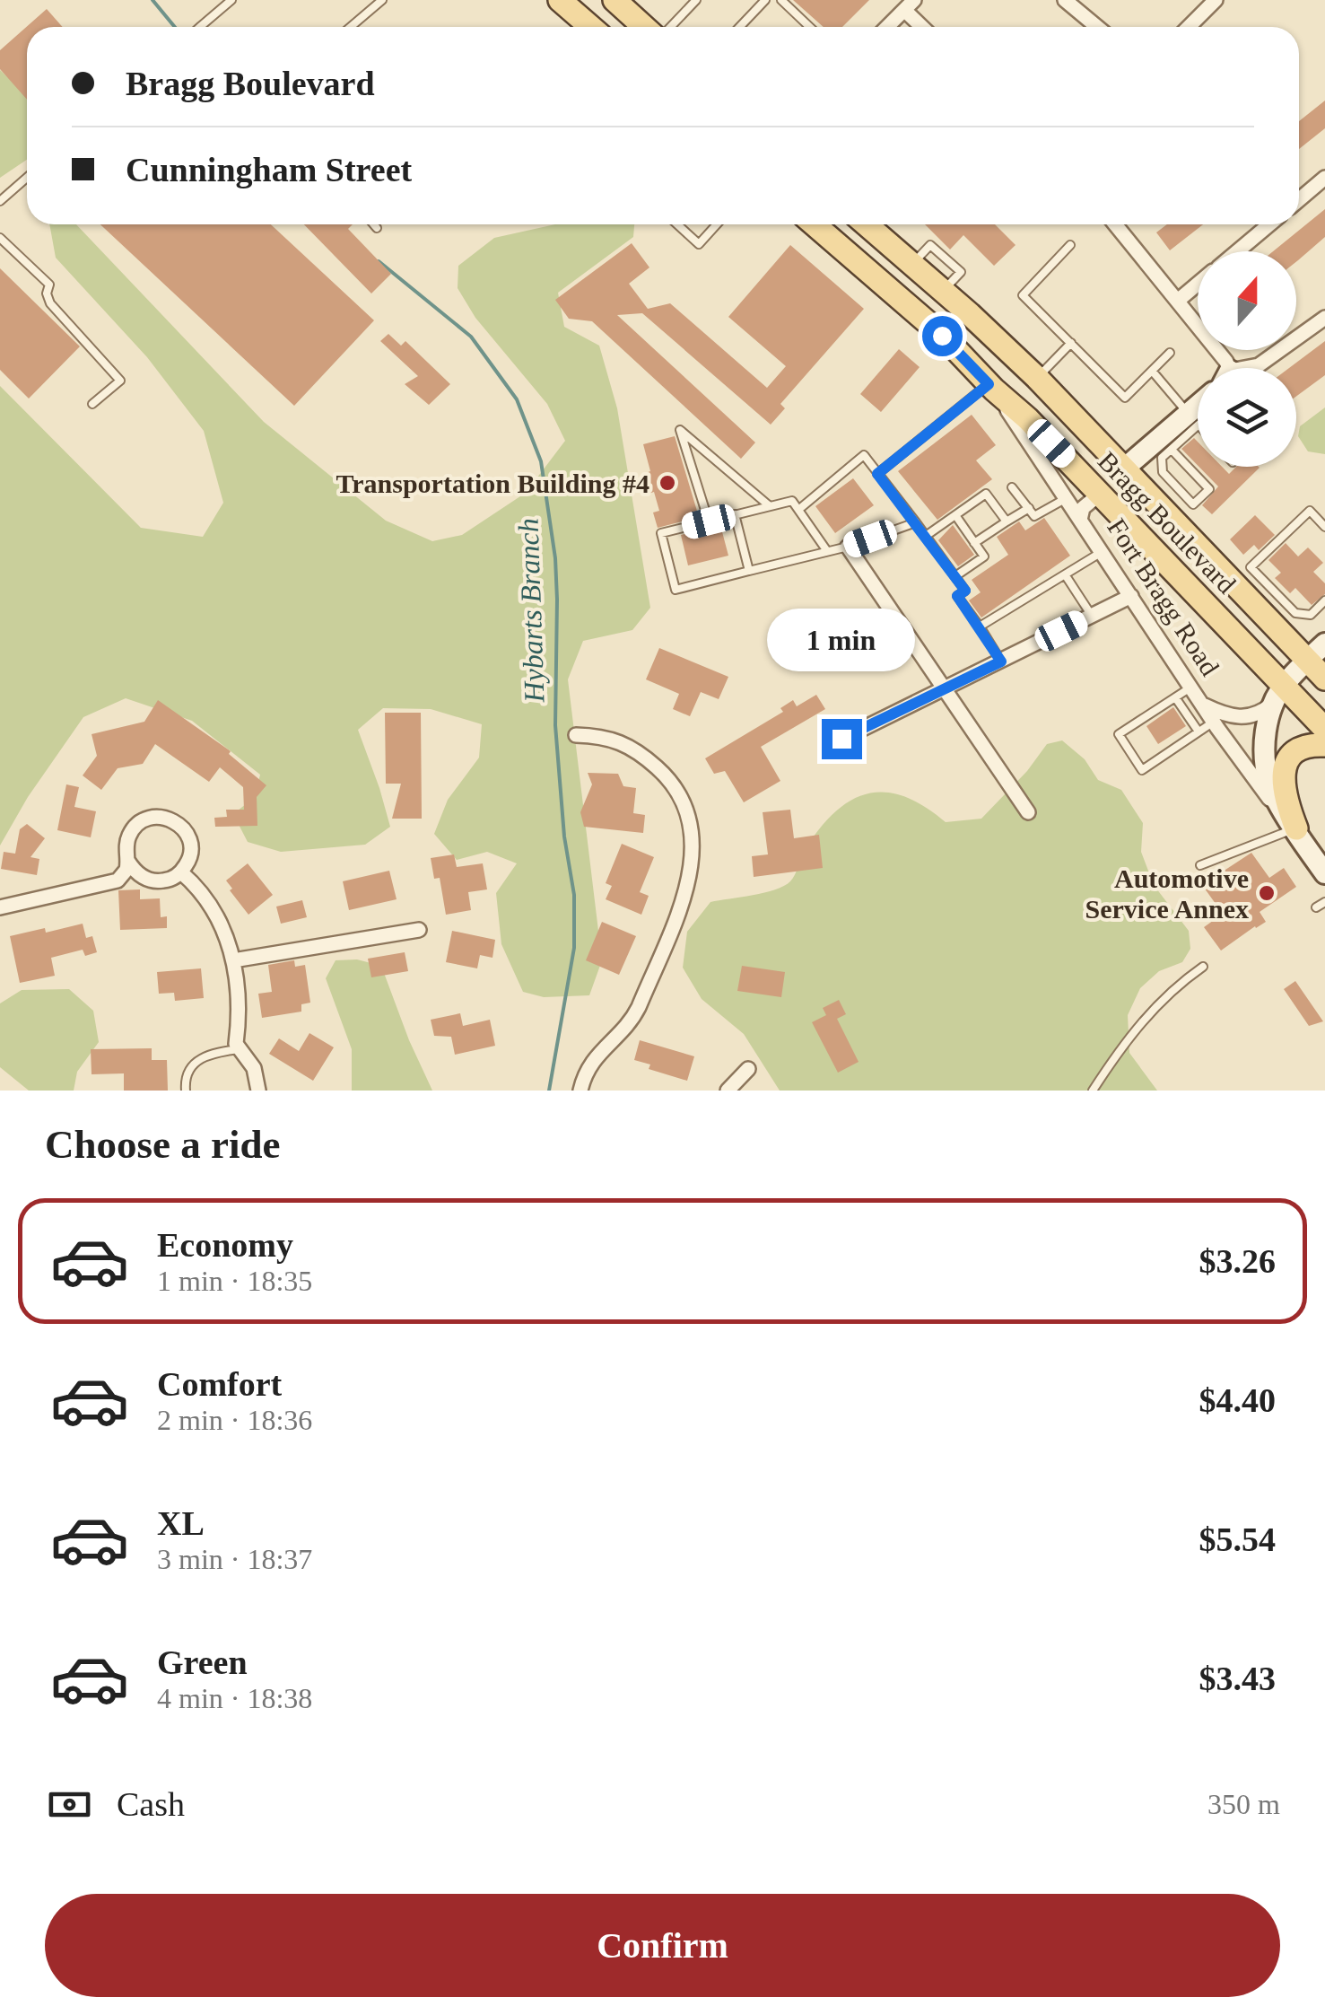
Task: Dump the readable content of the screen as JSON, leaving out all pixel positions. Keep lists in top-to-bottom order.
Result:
{
  "streets": {
    "main road": ["Bragg Boulevard", "Fort Bragg Road"]
  },
  "crossings": [
    ["Bragg Boulevard", "Fort Bragg Road"]
  ],
  "water": ["Hybarts Branch"],
  "places": ["Transportation Building #4", "Automotive Service Annex"],
  "north": "top",
  "page": {
    "banner": ["Bragg Boulevard", "Cunningham Street"],
    "bubble": "1 min",
    "heading": "Choose a ride",
    "list": [
      {
        "name": "Economy",
        "note": "1 min · 18:35",
        "value": "$3.26"
      },
      {
        "name": "Comfort",
        "note": "2 min · 18:36",
        "value": "$4.40"
      },
      {
        "name": "XL",
        "note": "3 min · 18:37",
        "value": "$5.54"
      },
      {
        "name": "Green",
        "note": "4 min · 18:38",
        "value": "$3.43"
      }
    ],
    "pay": ["Cash", "350 m"],
    "buttons": "Confirm"
  }
}
